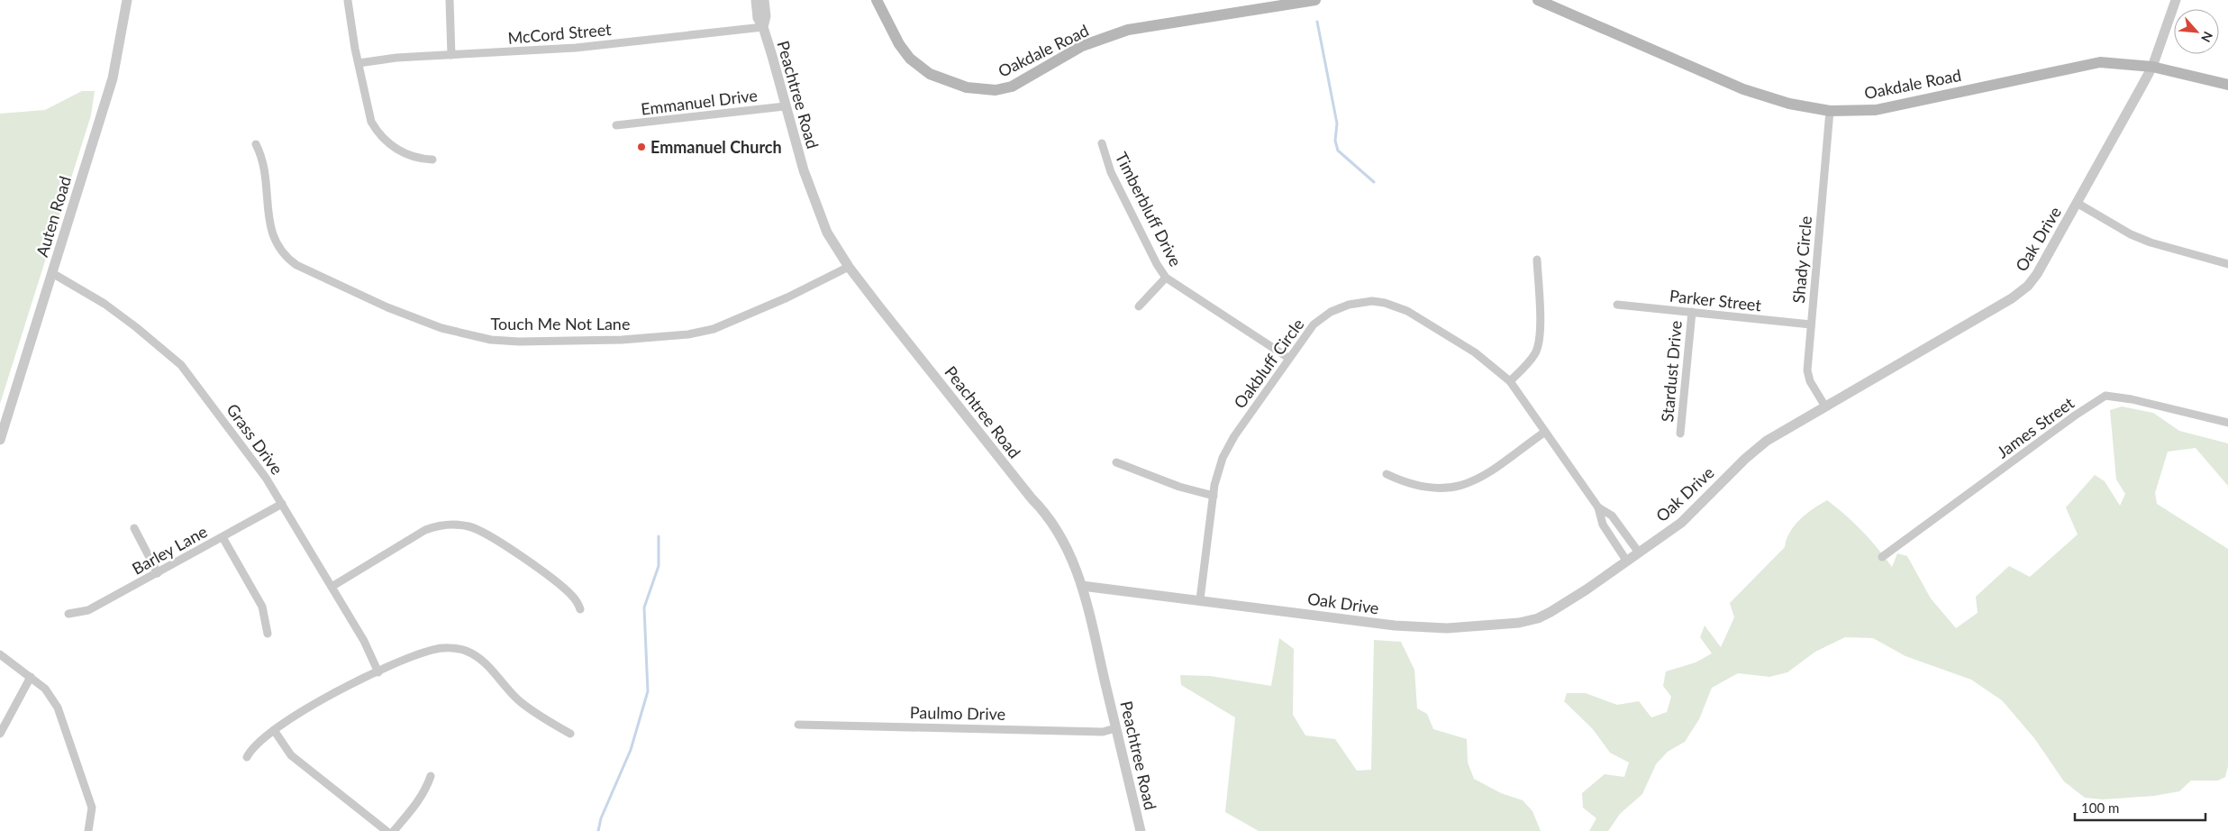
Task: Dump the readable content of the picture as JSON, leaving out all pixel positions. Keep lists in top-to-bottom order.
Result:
{
  "streets": {
    "main road": ["Oakdale Road"],
    "street": [
      "McCord Street",
      "Peachtree Road",
      "Emmanuel Drive",
      "Timberbluff Drive",
      "Auten Road",
      "Oak Drive",
      "Shady Circle",
      "Parker Street",
      "Touch Me Not Lane",
      "Oakbluff Circle",
      "Stardust Drive",
      "James Street",
      "Grass Drive",
      "Barley Lane",
      "Paulmo Drive"
    ]
  },
  "crossings": [
    ["McCord Street", "Peachtree Road"],
    ["Oakdale Road", "Oak Drive"],
    ["Oakdale Road", "Shady Circle"],
    ["Peachtree Road", "Emmanuel Drive"],
    ["Peachtree Road", "Oak Drive"],
    ["Peachtree Road", "Touch Me Not Lane"],
    ["Peachtree Road", "Paulmo Drive"],
    ["Timberbluff Drive", "Oakbluff Circle"],
    ["Auten Road", "Grass Drive"],
    ["Oak Drive", "Shady Circle"],
    ["Oak Drive", "Oakbluff Circle"],
    ["Shady Circle", "Parker Street"],
    ["Parker Street", "Stardust Drive"],
    ["Grass Drive", "Barley Lane"]
  ],
  "places": ["Emmanuel Church"],
  "scale_bar": "100 m",
  "north": "bottom right"
}
